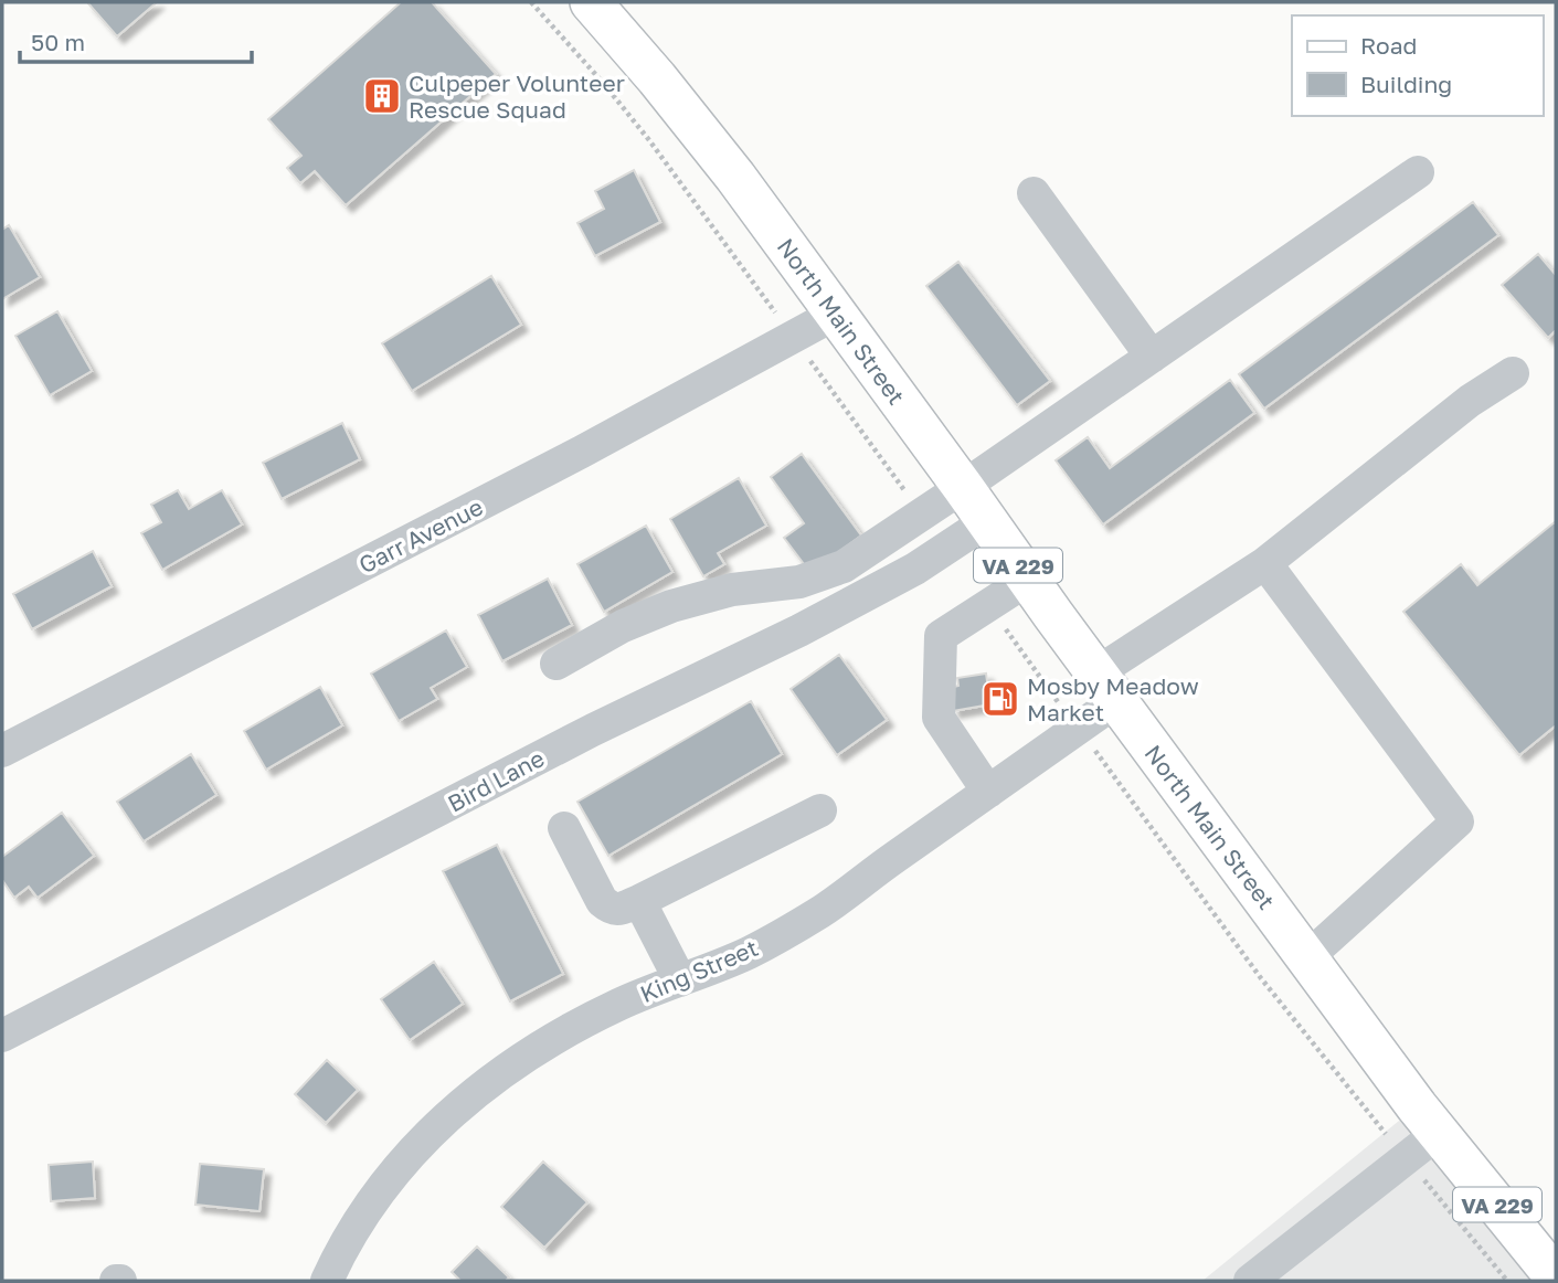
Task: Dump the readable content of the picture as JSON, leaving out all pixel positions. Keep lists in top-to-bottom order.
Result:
{
  "streets": {
    "main road": ["North Main Street", "VA 229"],
    "street": ["Garr Avenue", "Bird Lane", "King Street"]
  },
  "crossings": [
    ["North Main Street", "Garr Avenue"],
    ["North Main Street", "Bird Lane"],
    ["North Main Street", "King Street"]
  ],
  "places": {
    "building": ["Culpeper Volunteer Rescue Squad"],
    "fuel station": ["Mosby Meadow Market"]
  },
  "legend": ["Road", "Building"],
  "scale_bar": "50 m"
}
